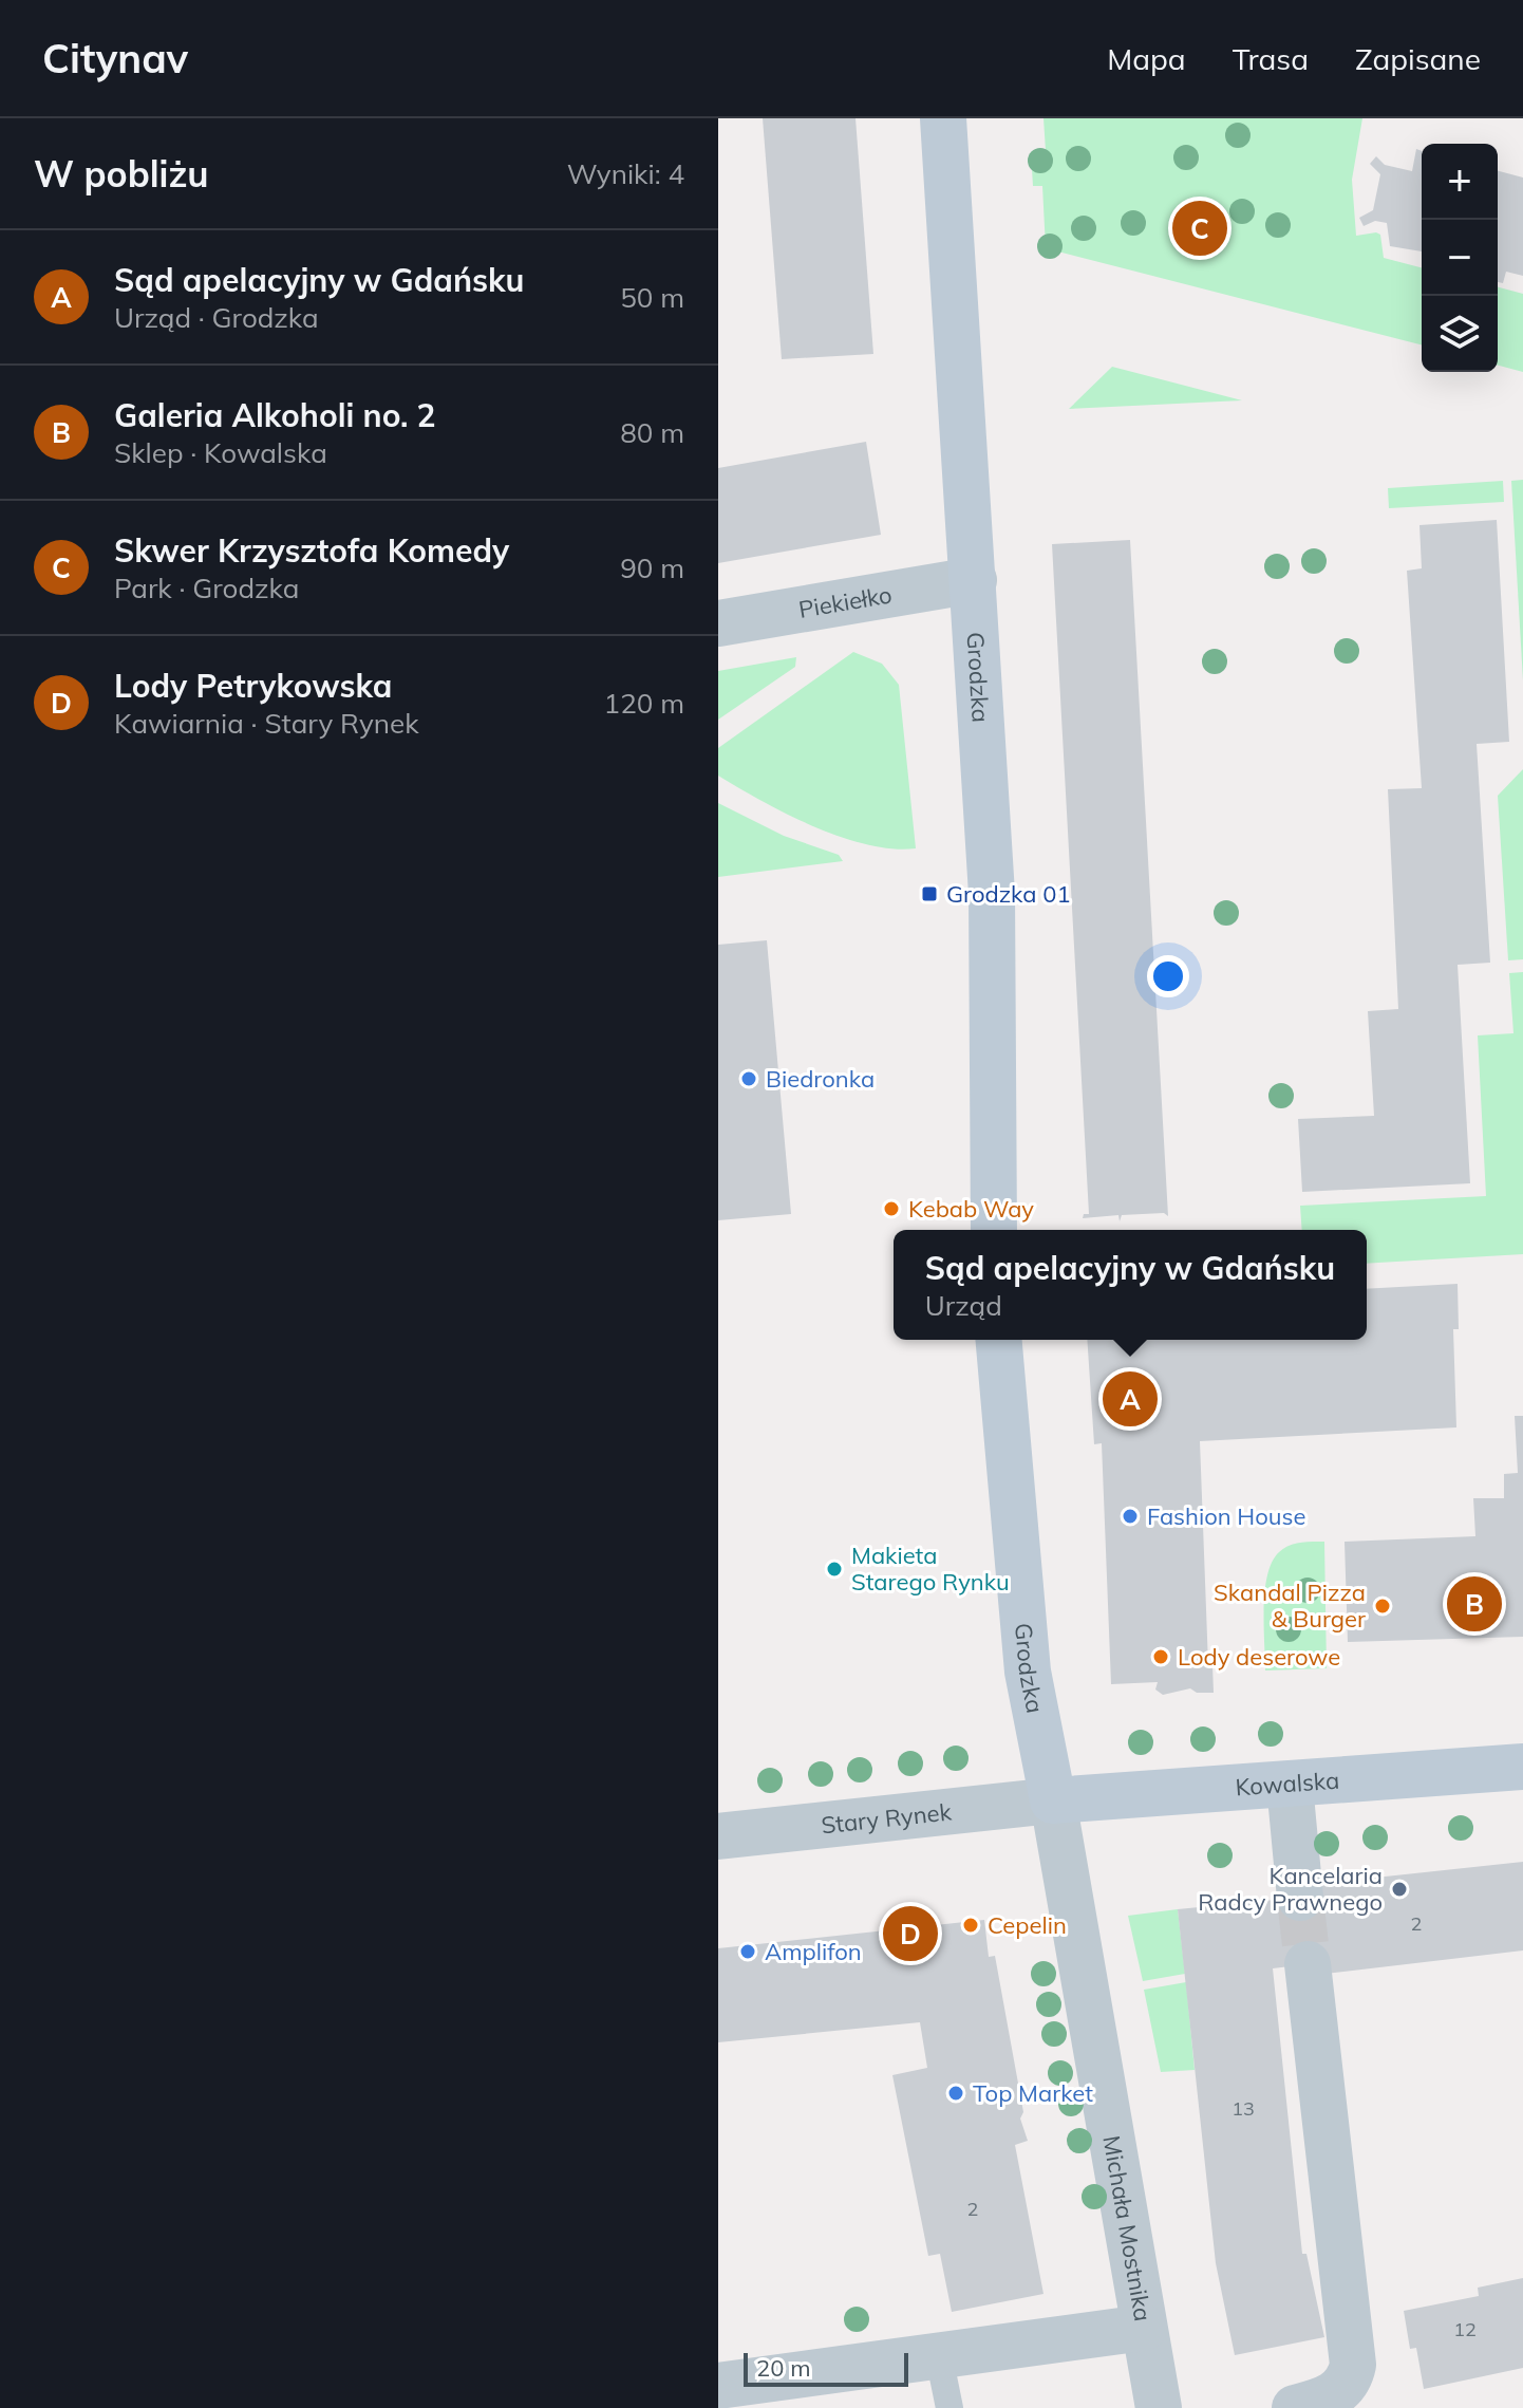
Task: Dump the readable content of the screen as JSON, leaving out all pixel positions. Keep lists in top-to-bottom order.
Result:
{
  "streets": {
    "street": [
      "Piekiełko",
      "Grodzka",
      "Kowalska",
      "Stary Rynek",
      "Michała Mostnika"
    ]
  },
  "crossings": [
    ["Piekiełko", "Grodzka"],
    ["Grodzka", "Kowalska"],
    ["Grodzka", "Stary Rynek"],
    ["Grodzka", "Michała Mostnika"],
    ["Kowalska", "Stary Rynek"],
    ["Kowalska", "Michała Mostnika"],
    ["Stary Rynek", "Michała Mostnika"]
  ],
  "places": {
    "transit": ["Grodzka 01"],
    "other": [
      "Biedronka",
      "Kebab Way",
      "Fashion House",
      "Makieta Starego Rynku",
      "Skandal Pizza & Burger",
      "Lody deserowe",
      "Kancelaria Radcy Prawnego",
      "Cepelin",
      "Amplifon",
      "Top Market"
    ]
  },
  "house_numbers": [
    "2",
    "13",
    "2",
    "12"
  ],
  "scale_bar": "20 m",
  "page": {
    "header": "Citynav",
    "nav": ["Mapa", "Trasa", "Zapisane"],
    "heading": ["W pobliżu", "Wyniki: 4"],
    "map_buttons": ["+", "−"],
    "pins": [
      "C",
      "A",
      "B",
      "D"
    ],
    "list": [
      {
        "mark": "A",
        "name": "Sąd apelacyjny w Gdańsku",
        "note": "Urząd · Grodzka",
        "value": "50 m"
      },
      {
        "mark": "B",
        "name": "Galeria Alkoholi no. 2",
        "note": "Sklep · Kowalska",
        "value": "80 m"
      },
      {
        "mark": "C",
        "name": "Skwer Krzysztofa Komedy",
        "note": "Park · Grodzka",
        "value": "90 m"
      },
      {
        "mark": "D",
        "name": "Lody Petrykowska",
        "note": "Kawiarnia · Stary Rynek",
        "value": "120 m"
      }
    ],
    "popup": ["Sąd apelacyjny w Gdańsku", "Urząd"],
    "scale": "20 m"
  }
}
